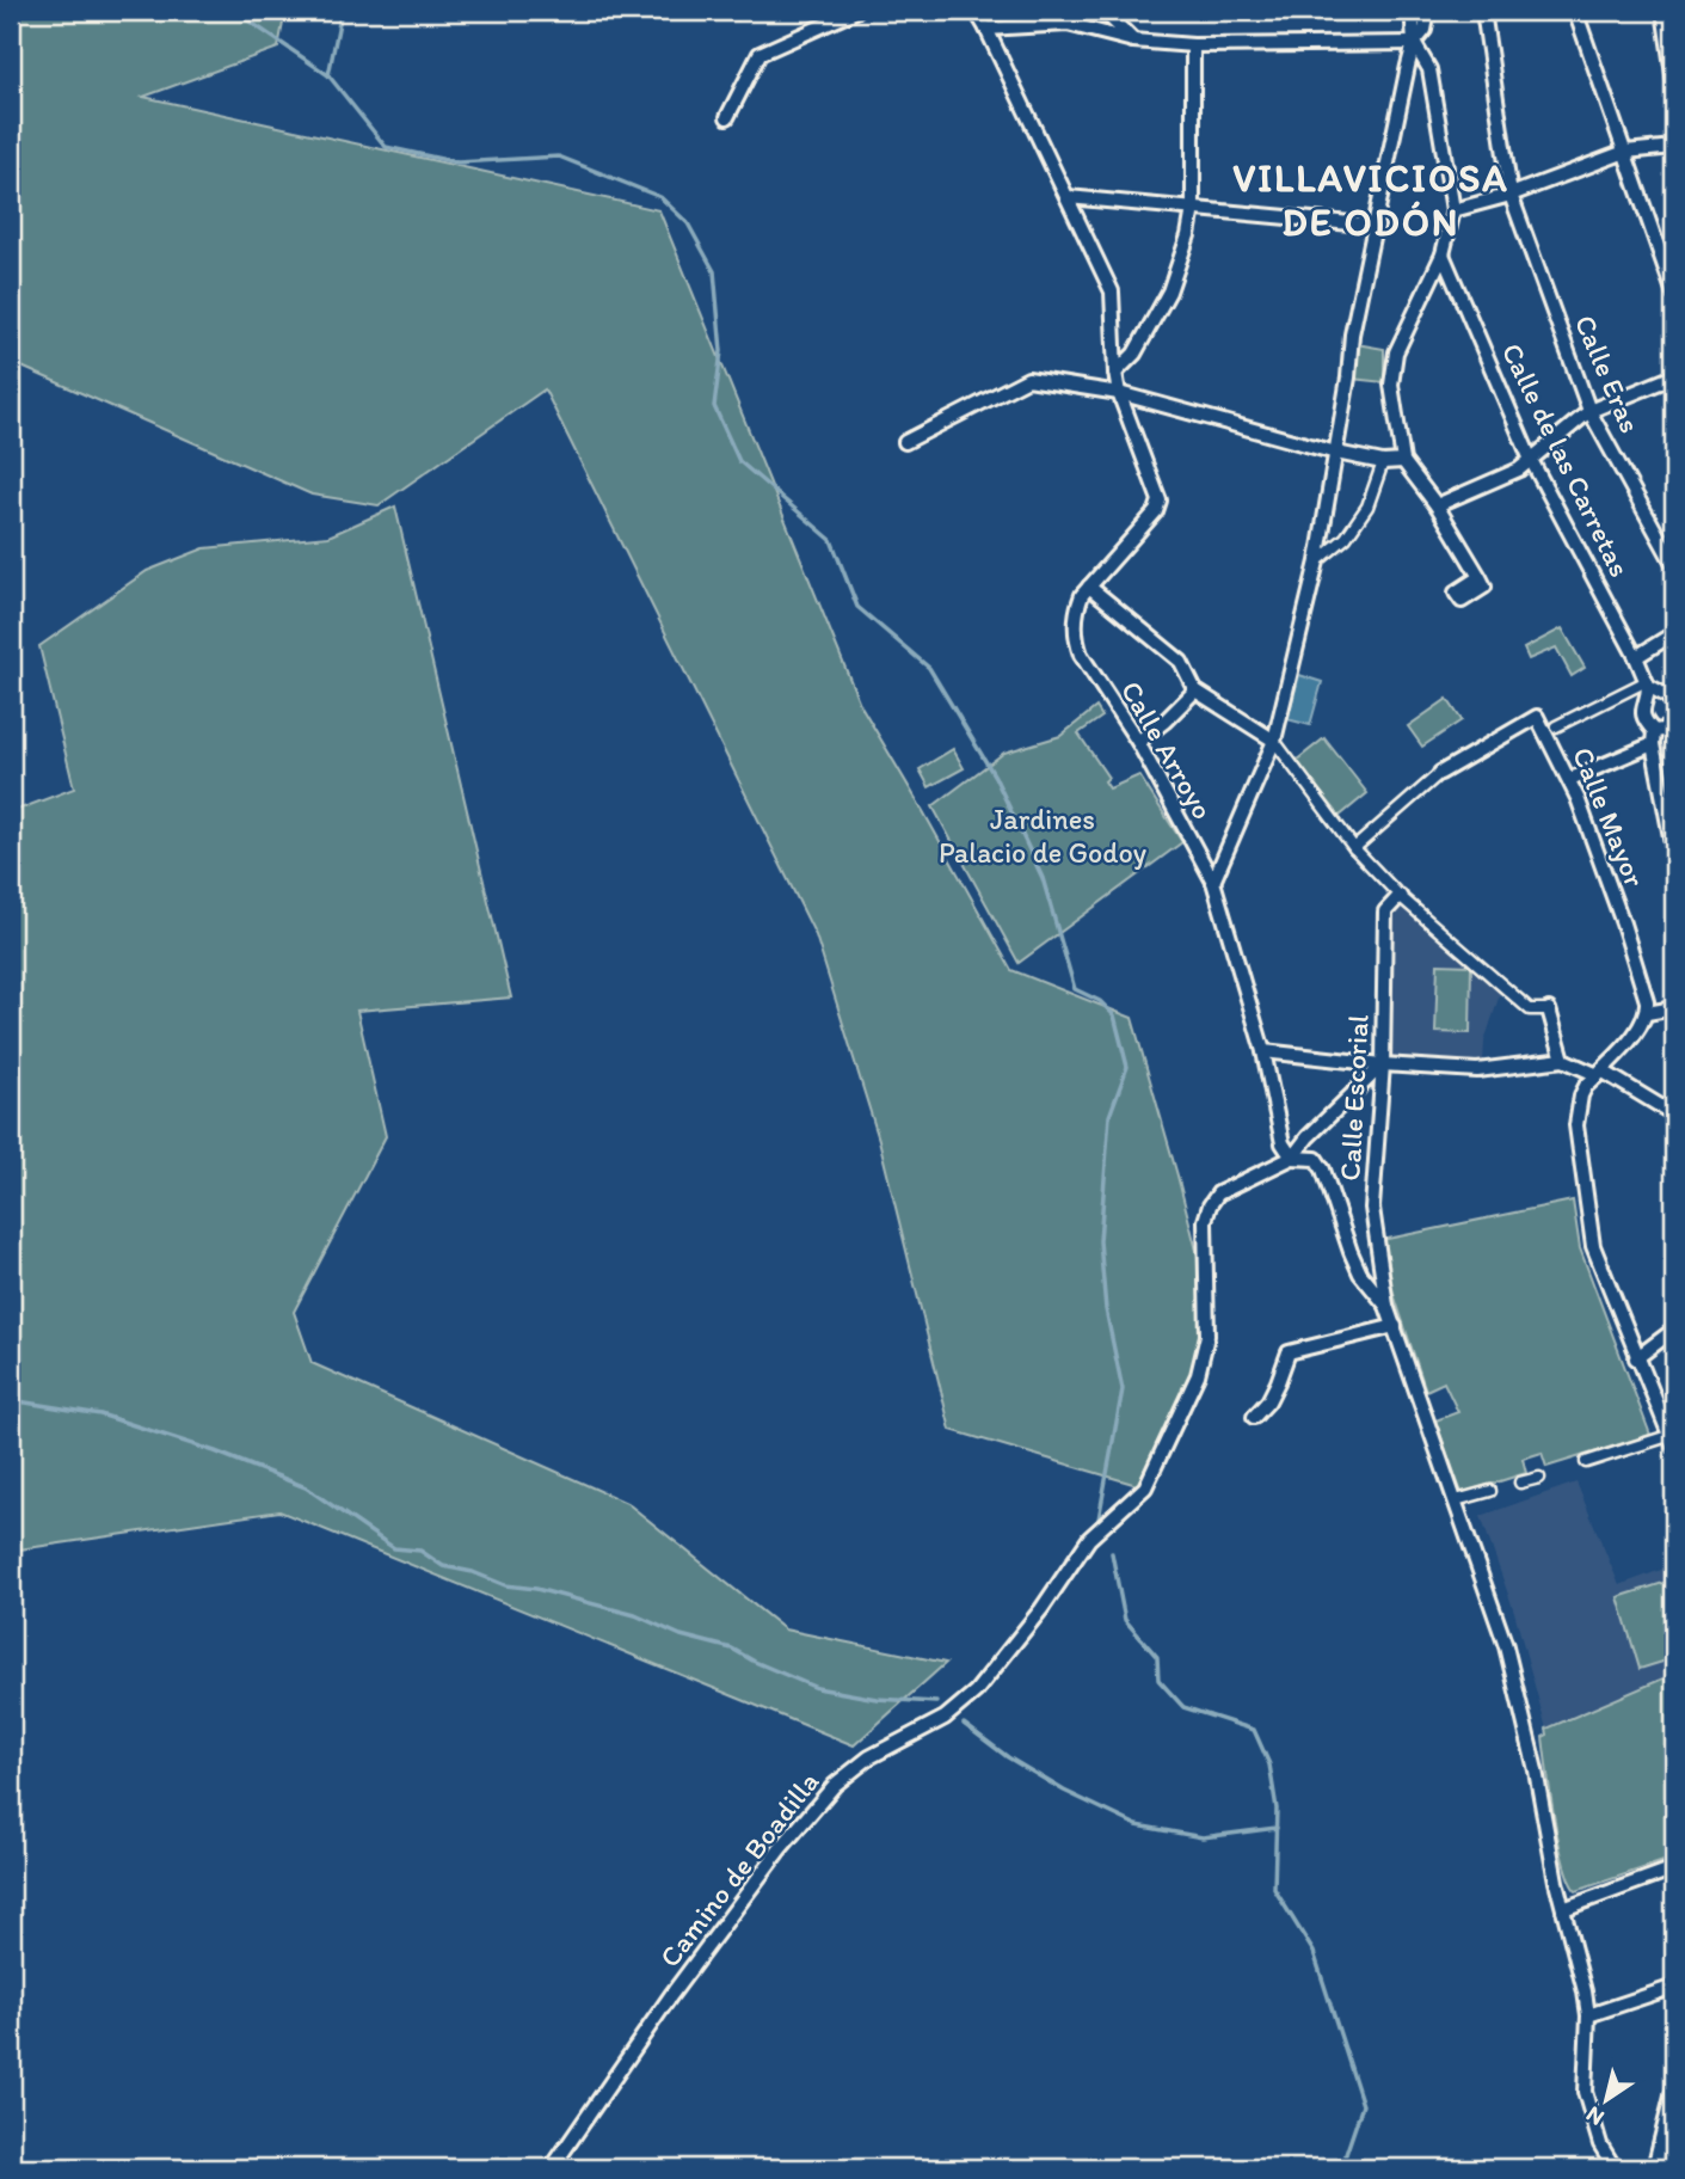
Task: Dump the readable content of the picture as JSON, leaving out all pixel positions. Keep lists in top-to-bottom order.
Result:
{
  "streets": {
    "street": [
      "Calle Eras",
      "Calle de las Carretas",
      "Calle Arroyo",
      "Calle Mayor",
      "Calle Escorial",
      "Camino de Boadilla"
    ]
  },
  "crossings": [
    ["Calle Arroyo", "Camino de Boadilla"]
  ],
  "districts": ["VILLAVICIOSA DE ODÓN"],
  "parks": ["Jardines Palacio de Godoy"],
  "north": "bottom left"
}
